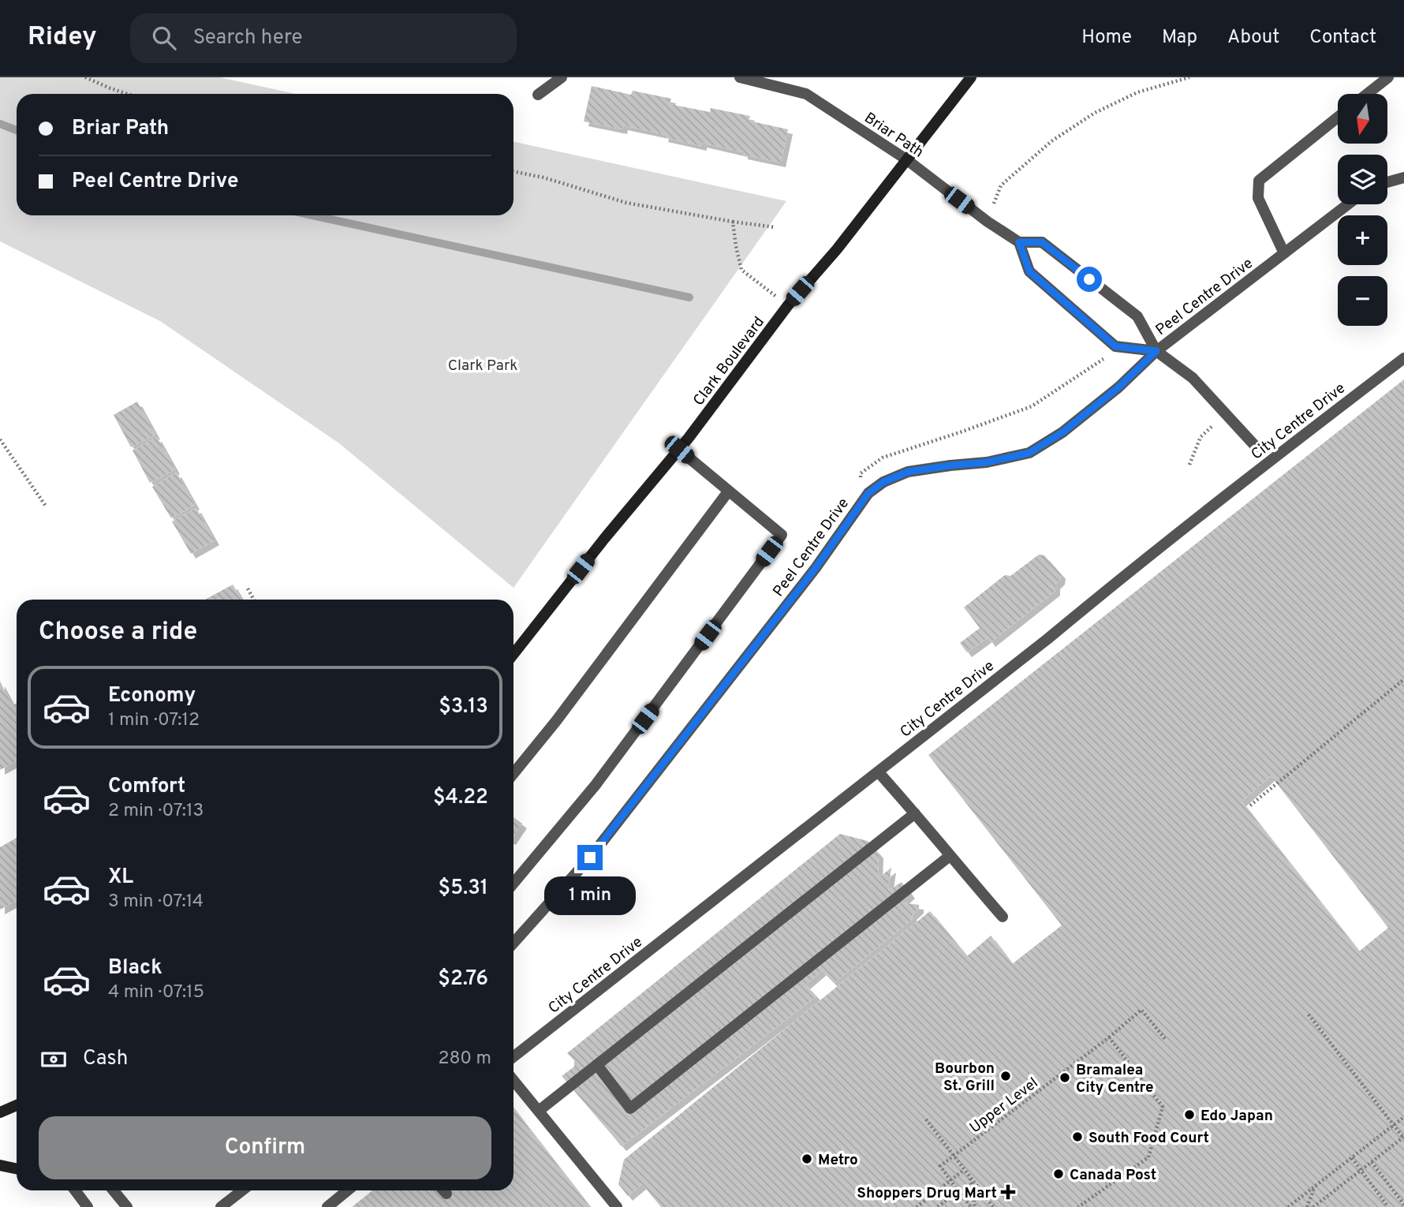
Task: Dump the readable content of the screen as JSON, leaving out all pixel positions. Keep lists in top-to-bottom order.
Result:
{
  "streets": {
    "street": [
      "Briar Path",
      "Peel Centre Drive",
      "Clark Boulevard",
      "City Centre Drive"
    ],
    "path": ["Upper Level"]
  },
  "crossings": [
    ["Briar Path", "Peel Centre Drive"],
    ["Briar Path", "Clark Boulevard"]
  ],
  "parks": ["Clark Park"],
  "places": {
    "other": [
      "Bourbon St. Grill",
      "Bramalea City Centre",
      "Edo Japan",
      "South Food Court",
      "Metro",
      "Canada Post"
    ],
    "health": ["Shoppers Drug Mart"]
  },
  "north": "bottom",
  "page": {
    "header": "Ridey",
    "search": "Search here",
    "nav": [
      "Home",
      "Map",
      "About",
      "Contact"
    ],
    "map_buttons": ["+", "−"],
    "banner": ["Briar Path", "Peel Centre Drive"],
    "heading": "Choose a ride",
    "list": [
      {
        "name": "Economy",
        "note": "1 min · 07:12",
        "value": "$3.13"
      },
      {
        "name": "Comfort",
        "note": "2 min · 07:13",
        "value": "$4.22"
      },
      {
        "name": "XL",
        "note": "3 min · 07:14",
        "value": "$5.31"
      },
      {
        "name": "Black",
        "note": "4 min · 07:15",
        "value": "$2.76"
      }
    ],
    "bubble": "1 min",
    "pay": ["Cash", "280 m"],
    "buttons": "Confirm"
  }
}
